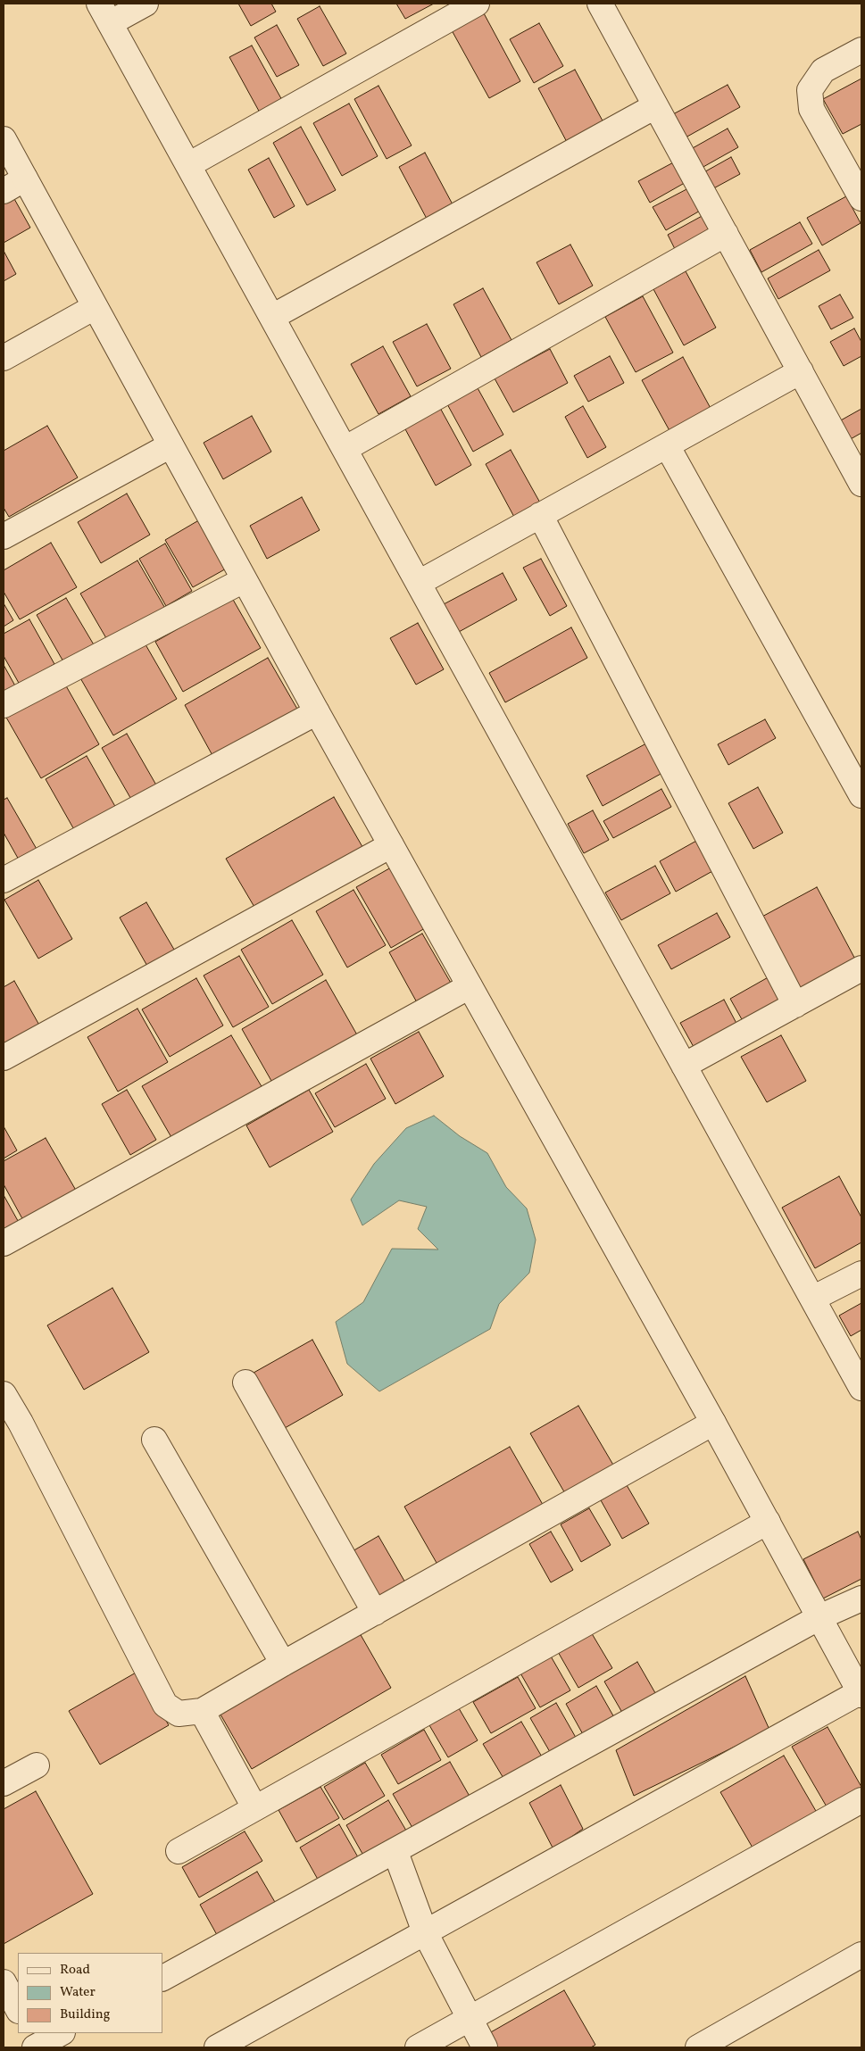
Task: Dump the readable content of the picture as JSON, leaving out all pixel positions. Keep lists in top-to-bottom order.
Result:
{
  "legend": ["Road", "Water", "Building"]
}
